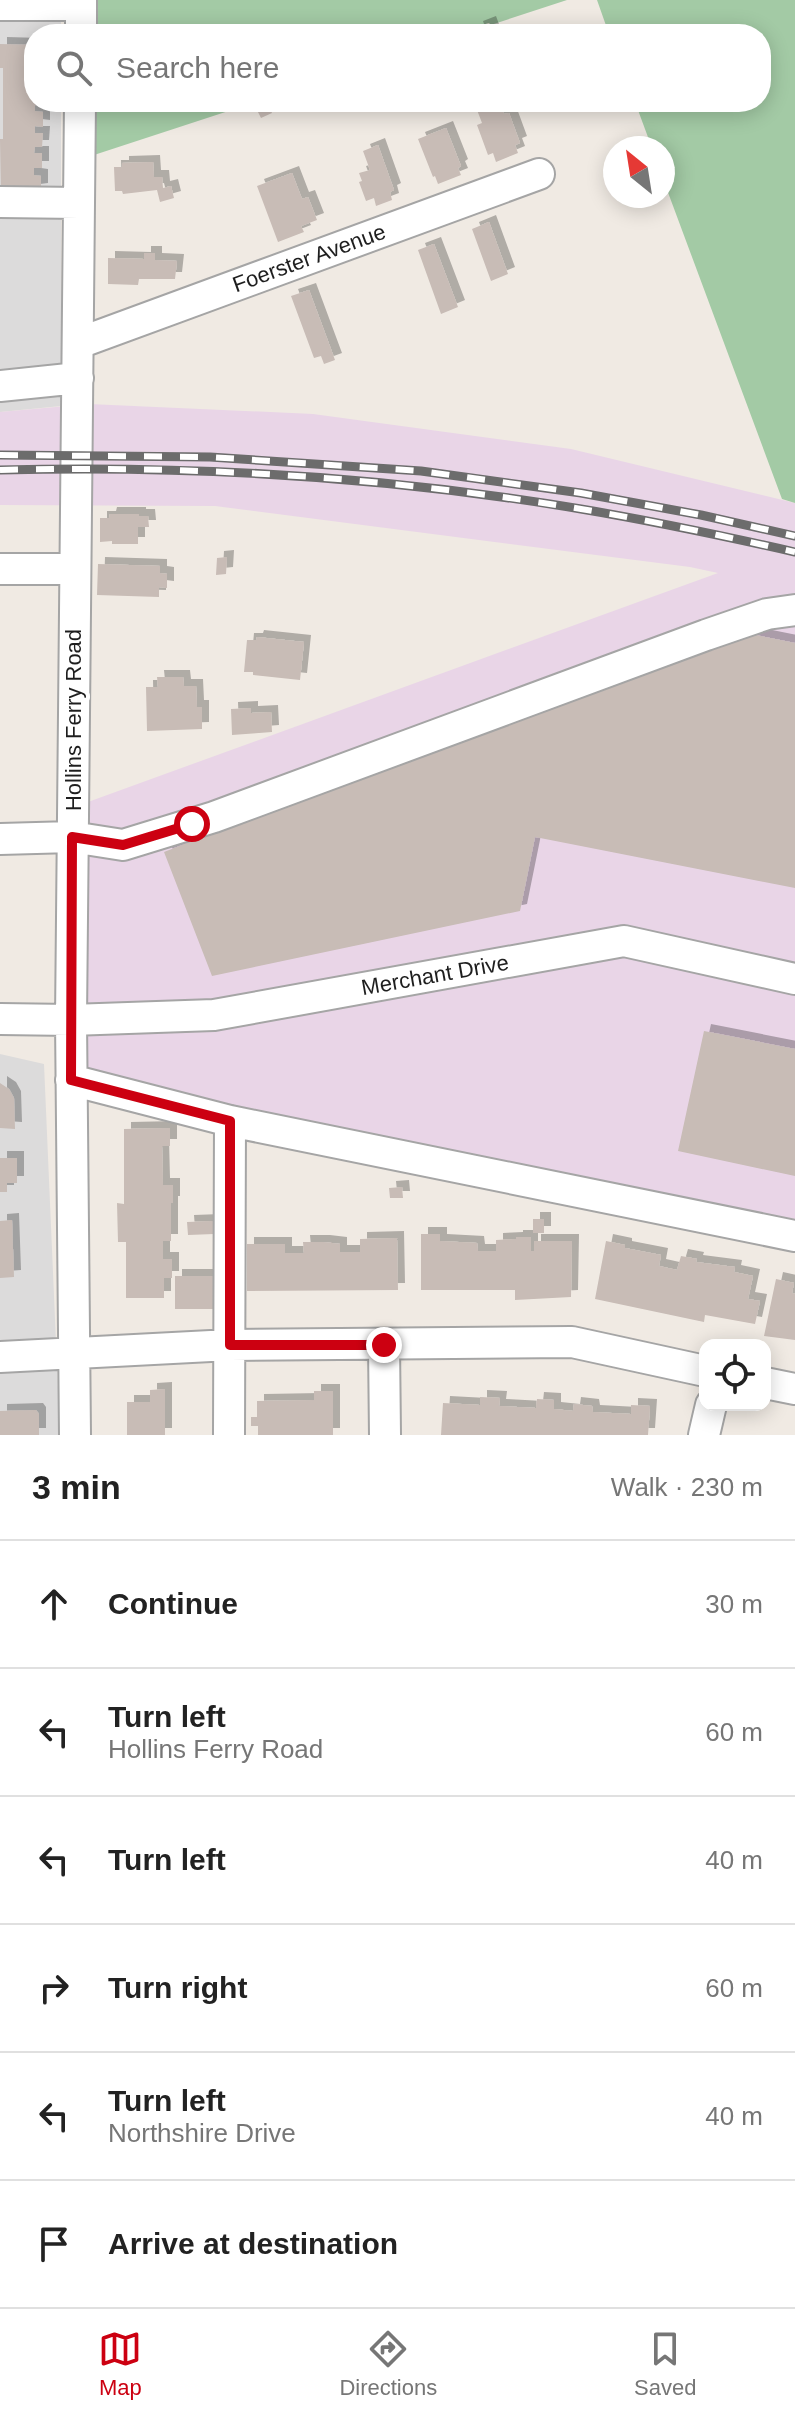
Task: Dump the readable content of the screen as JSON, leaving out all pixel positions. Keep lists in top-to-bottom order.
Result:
{
  "streets": {
    "street": ["Foerster Avenue", "Hollins Ferry Road", "Merchant Drive"]
  },
  "crossings": [
    ["Foerster Avenue", "Hollins Ferry Road"],
    ["Hollins Ferry Road", "Merchant Drive"]
  ],
  "north": "top left",
  "page": {
    "search": "Search here",
    "heading": ["3 min", "Walk · 230 m"],
    "list": [
      ["Continue", "30 m"],
      ["Turn left", "Hollins Ferry Road", "60 m"],
      ["Turn left", "40 m"],
      ["Turn right", "60 m"],
      ["Turn left", "Northshire Drive", "40 m"],
      "Arrive at destination"
    ],
    "nav": ["Map", "Directions", "Saved"]
  }
}
